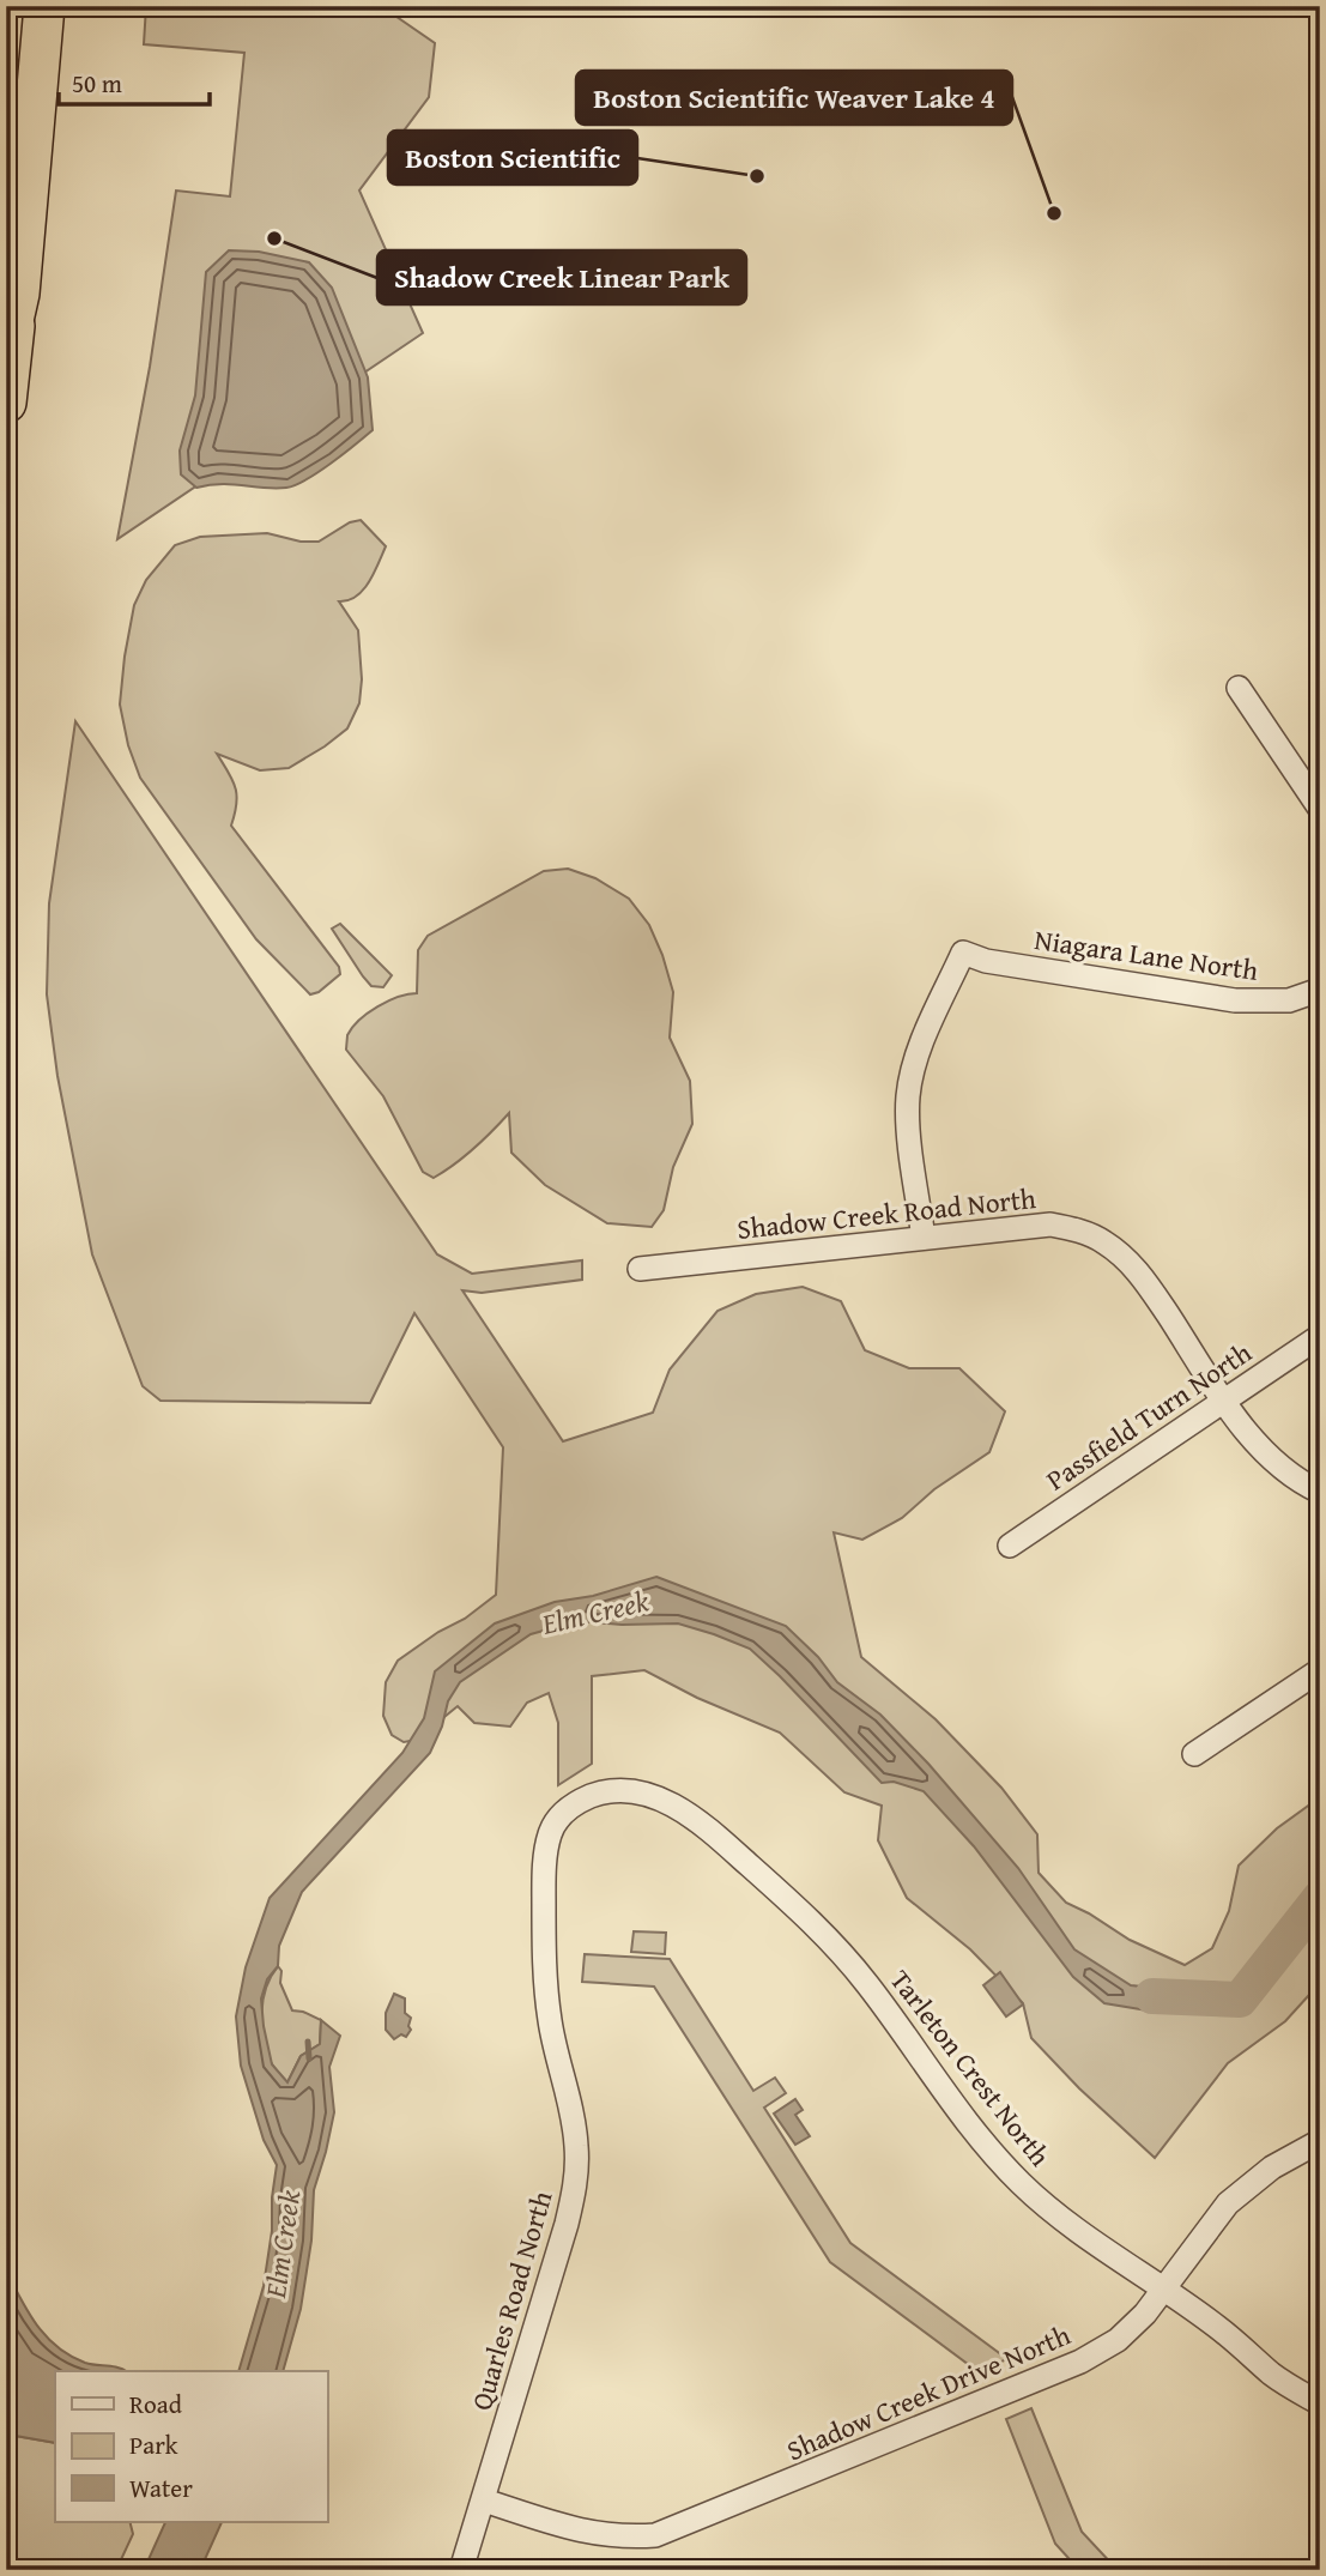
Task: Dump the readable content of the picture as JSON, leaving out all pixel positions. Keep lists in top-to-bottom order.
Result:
{
  "streets": {
    "street": [
      "Niagara Lane North",
      "Shadow Creek Road North",
      "Passfield Turn North",
      "Tarleton Crest North",
      "Quarles Road North",
      "Shadow Creek Drive North"
    ]
  },
  "crossings": [
    ["Niagara Lane North", "Shadow Creek Road North"],
    ["Shadow Creek Road North", "Passfield Turn North"],
    ["Tarleton Crest North", "Quarles Road North"],
    ["Tarleton Crest North", "Shadow Creek Drive North"],
    ["Quarles Road North", "Shadow Creek Drive North"]
  ],
  "water": ["Elm Creek"],
  "places": ["Boston Scientific", "Boston Scientific Weaver Lake 4", "Shadow Creek Linear Park"],
  "legend": ["Road", "Park", "Water"],
  "scale_bar": "50 m"
}
